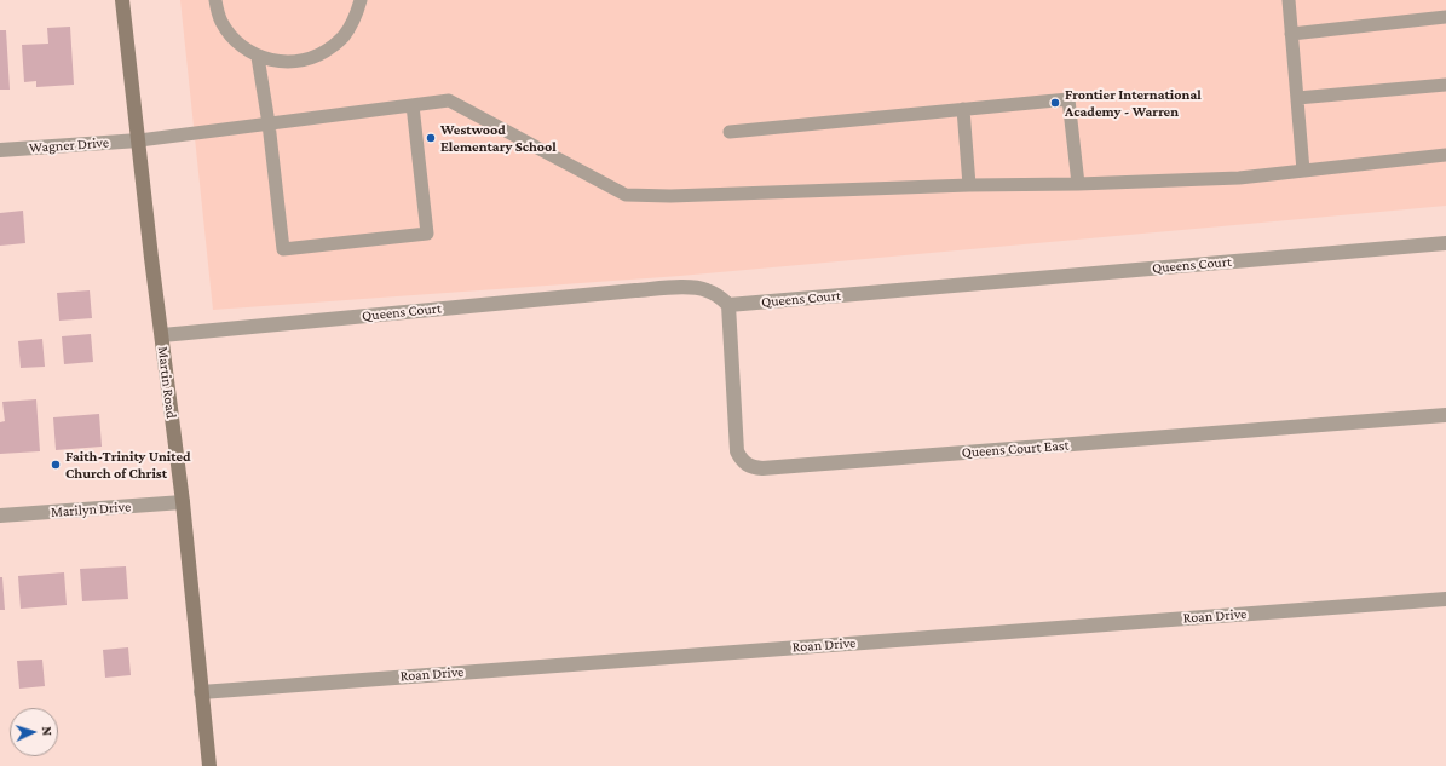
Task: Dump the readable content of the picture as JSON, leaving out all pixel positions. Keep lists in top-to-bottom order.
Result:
{
  "streets": {
    "street": [
      "Wagner Drive",
      "Queens Court",
      "Martin Road",
      "Queens Court East",
      "Marilyn Drive",
      "Roan Drive"
    ]
  },
  "crossings": [
    ["Wagner Drive", "Martin Road"],
    ["Queens Court", "Martin Road"],
    ["Queens Court", "Queens Court East"],
    ["Martin Road", "Marilyn Drive"],
    ["Martin Road", "Roan Drive"]
  ],
  "places": ["Frontier International Academy - Warren", "Westwood Elementary School", "Faith-Trinity United Church of Christ"],
  "north": "right"
}
